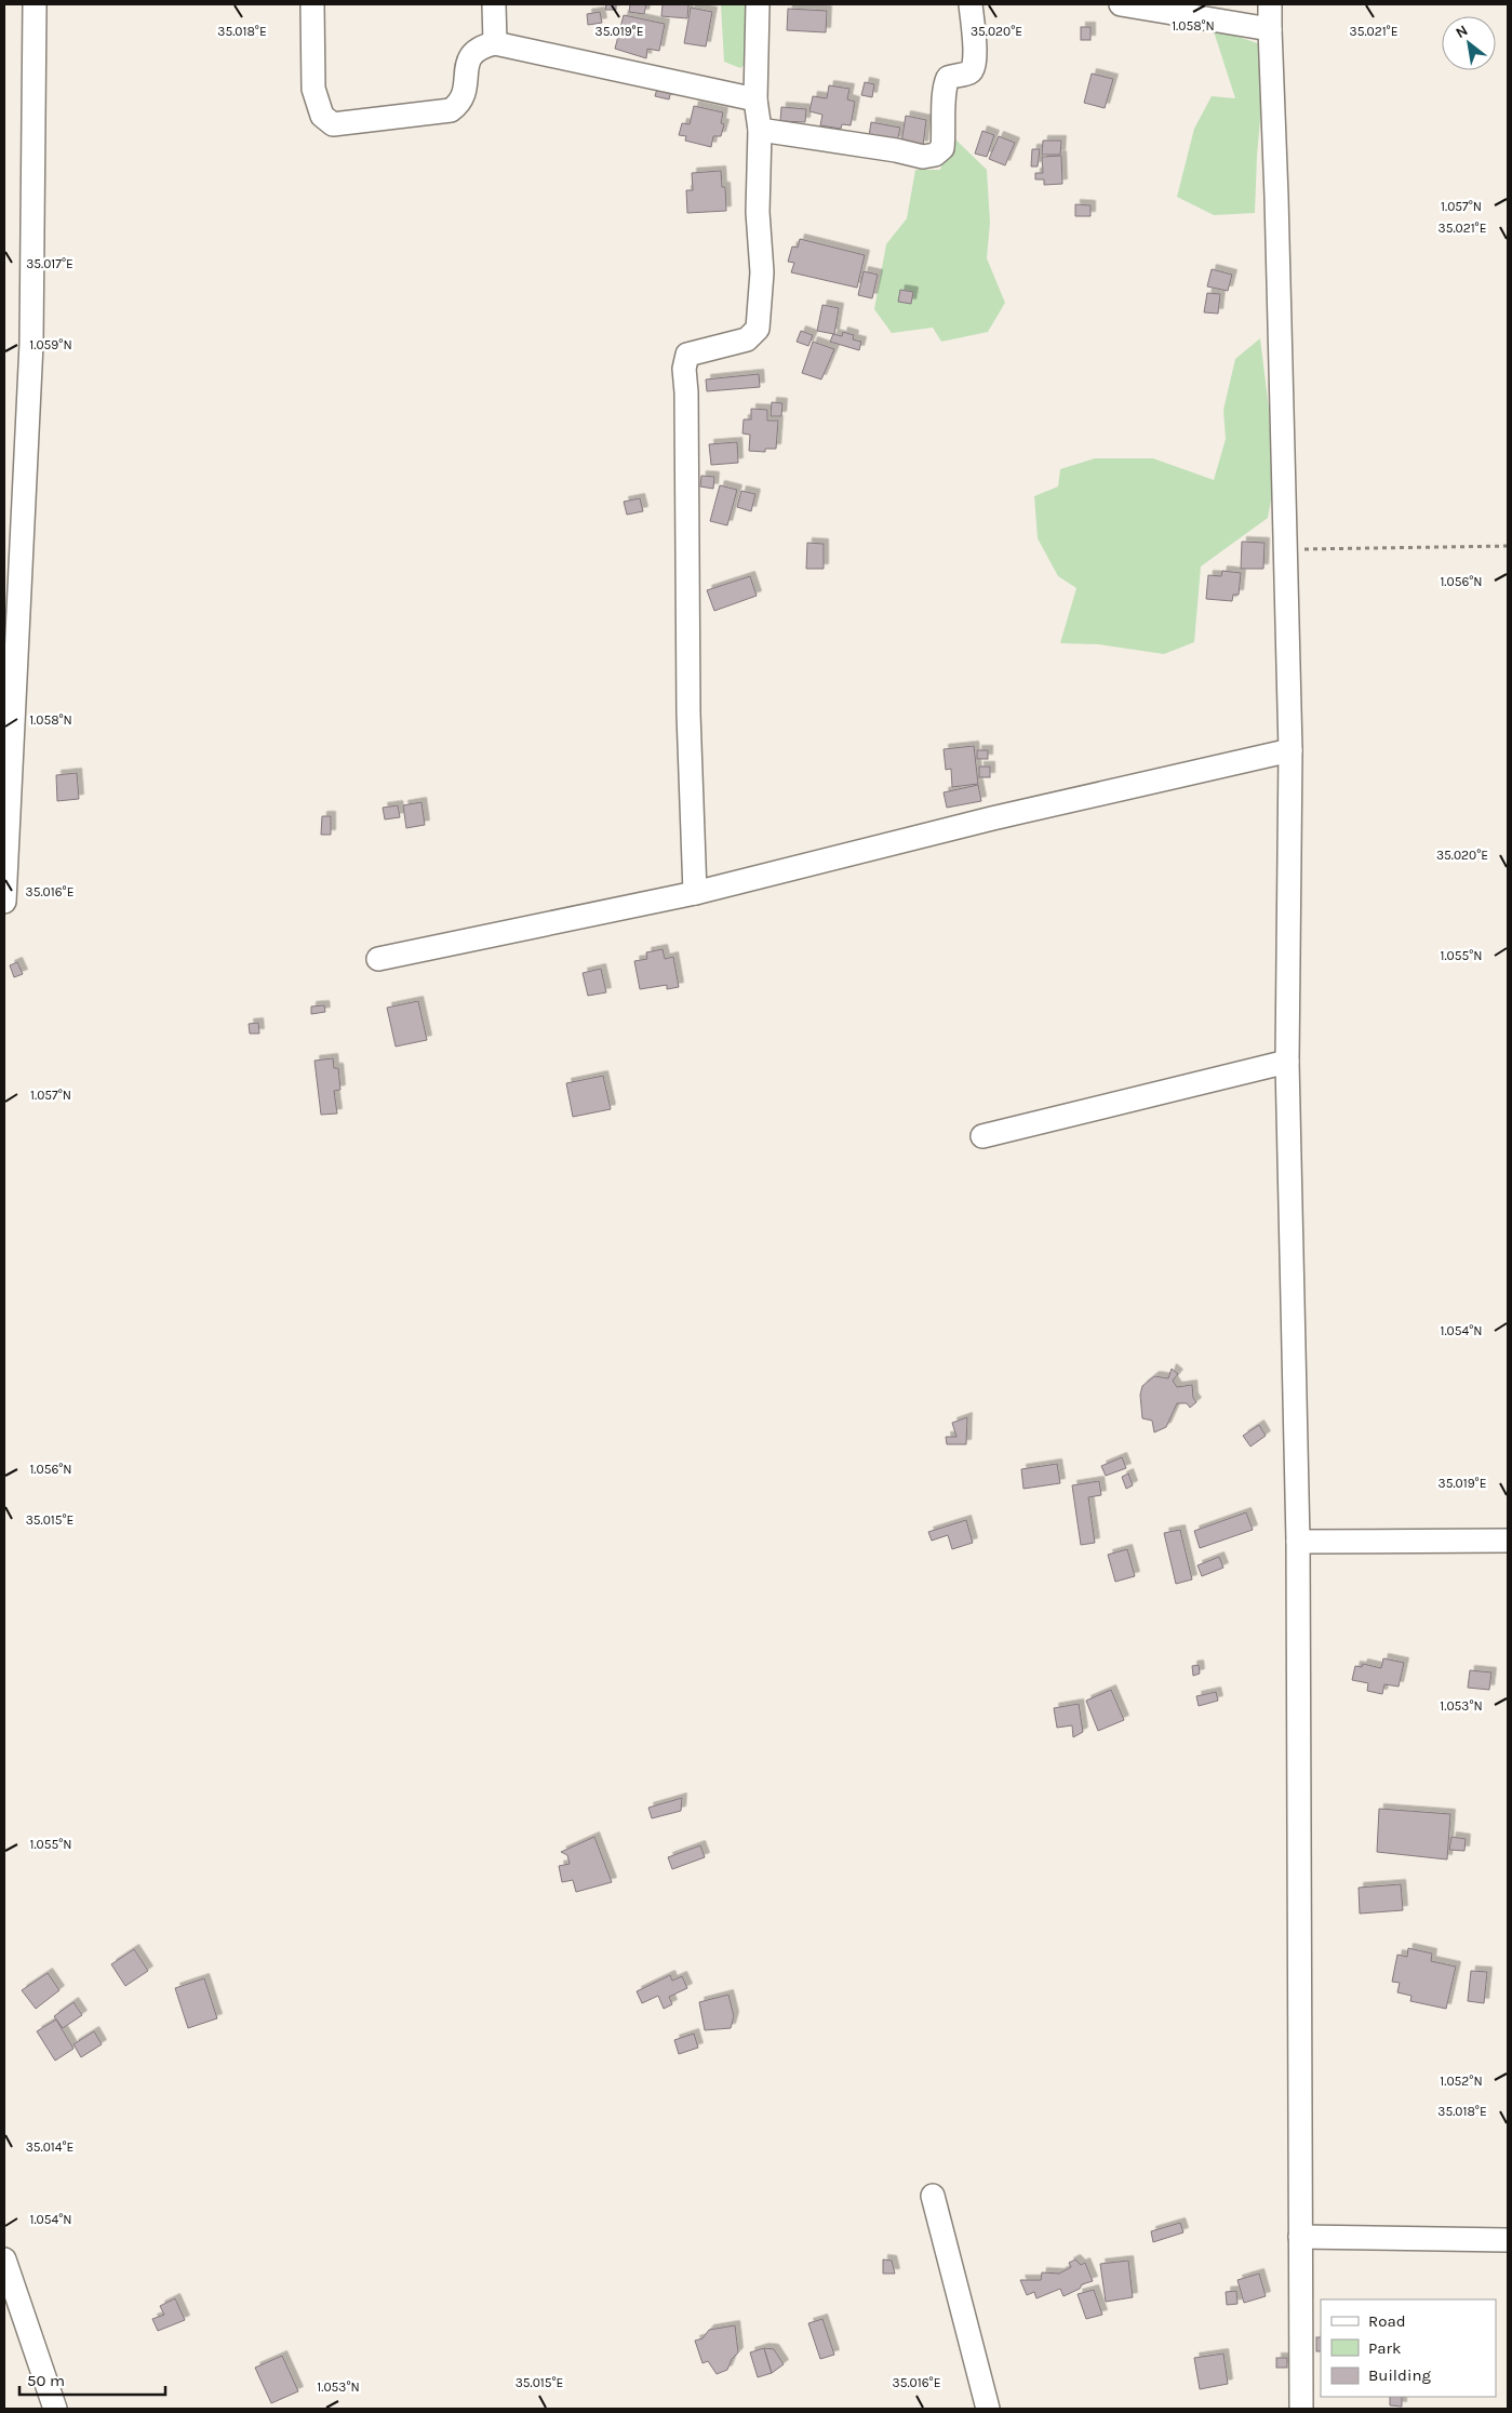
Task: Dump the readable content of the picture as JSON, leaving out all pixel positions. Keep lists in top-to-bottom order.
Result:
{
  "legend": ["Road", "Park", "Building"],
  "scale_bar": "50 m",
  "north": "top left",
  "coordinates": [
    "1.058°N",
    "35.021°E",
    "35.018°E",
    "35.019°E",
    "35.020°E",
    "1.057°N",
    "35.017°E",
    "1.059°N",
    "1.056°N",
    "35.016°E",
    "1.055°N",
    "1.054°N",
    "35.015°E",
    "1.053°N",
    "1.052°N",
    "35.014°E"
  ]
}
